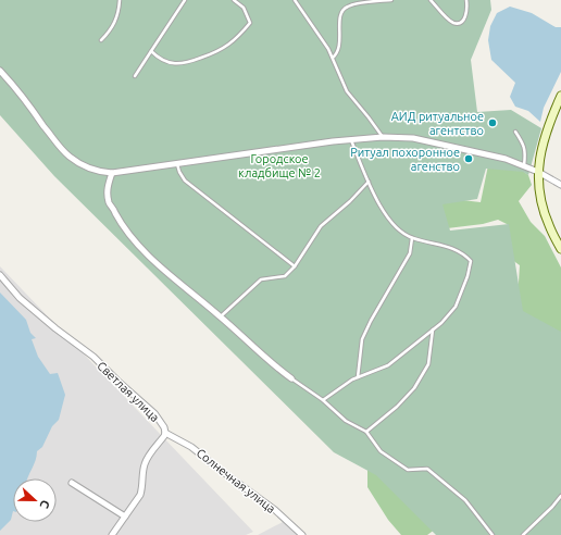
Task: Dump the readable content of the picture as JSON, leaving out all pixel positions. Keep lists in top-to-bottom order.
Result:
{
  "streets": {
    "street": ["Светлая улица", "Солнечная улица"]
  },
  "crossings": [
    ["Светлая улица", "Солнечная улица"]
  ],
  "parks": ["Городское кладбище № 2"],
  "places": ["АИД ритуальное агентство", "Ритуал похоронное агенство"],
  "north": "right"
}
